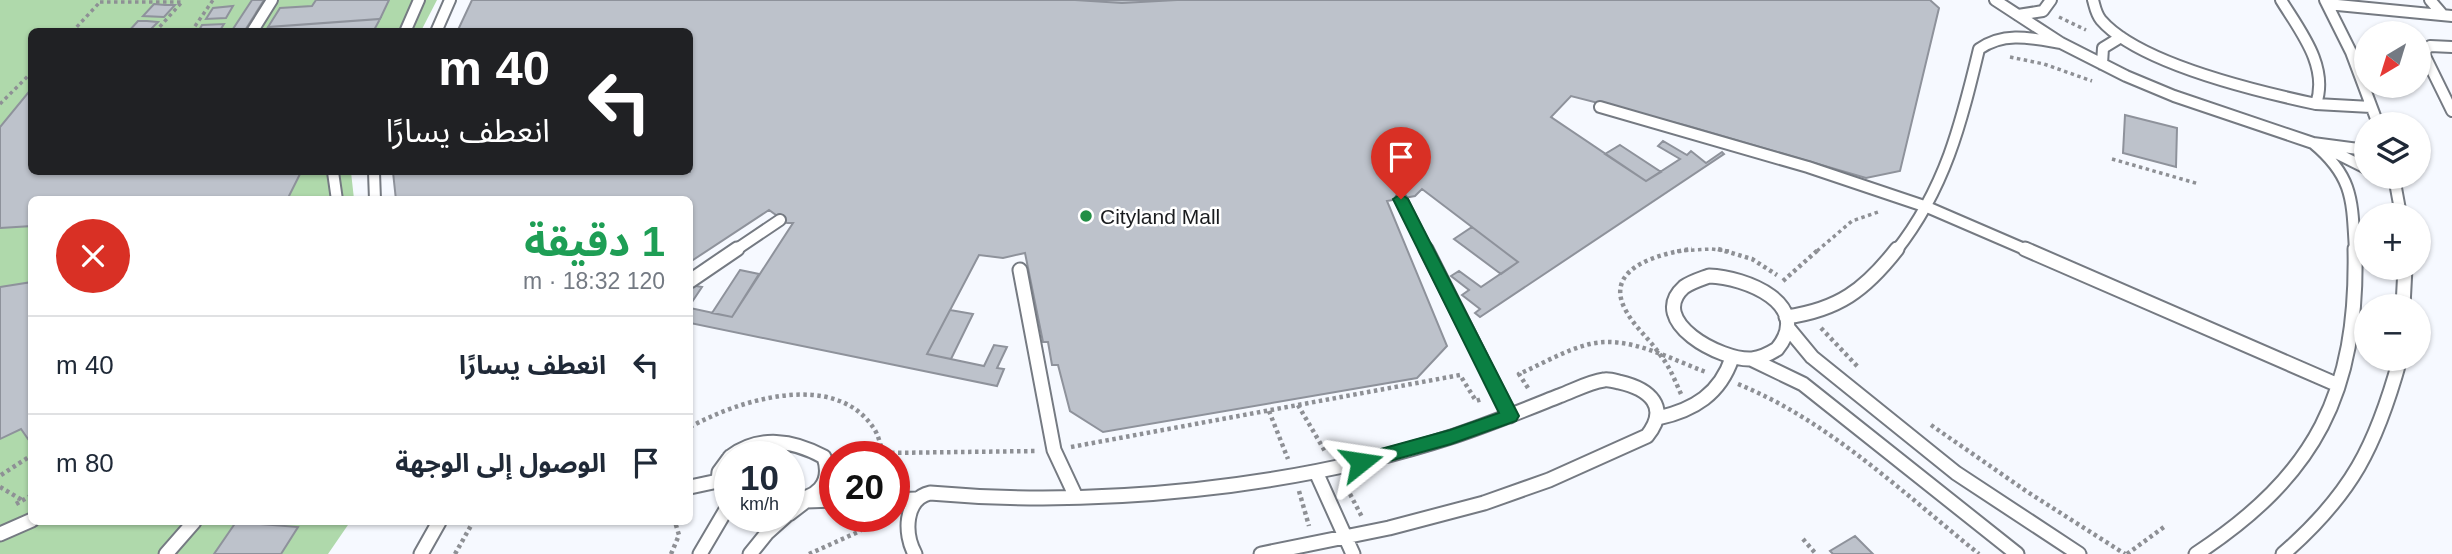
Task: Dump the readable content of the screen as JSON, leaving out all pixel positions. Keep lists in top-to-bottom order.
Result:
{
  "places": ["Cityland Mall"],
  "north": "bottom left",
  "page": {
    "map_buttons": ["+", "−"],
    "turn": ["40 m", "انعطف يسارًا"],
    "heading": ["1 دقيقة", "120 m · 18:32"],
    "list": [
      {
        "name": "انعطف يسارًا",
        "value": "40 m"
      },
      {
        "name": "الوصول إلى الوجهة",
        "value": "80 m"
      }
    ],
    "speed": "10 km/h",
    "limit": "20"
  }
}
